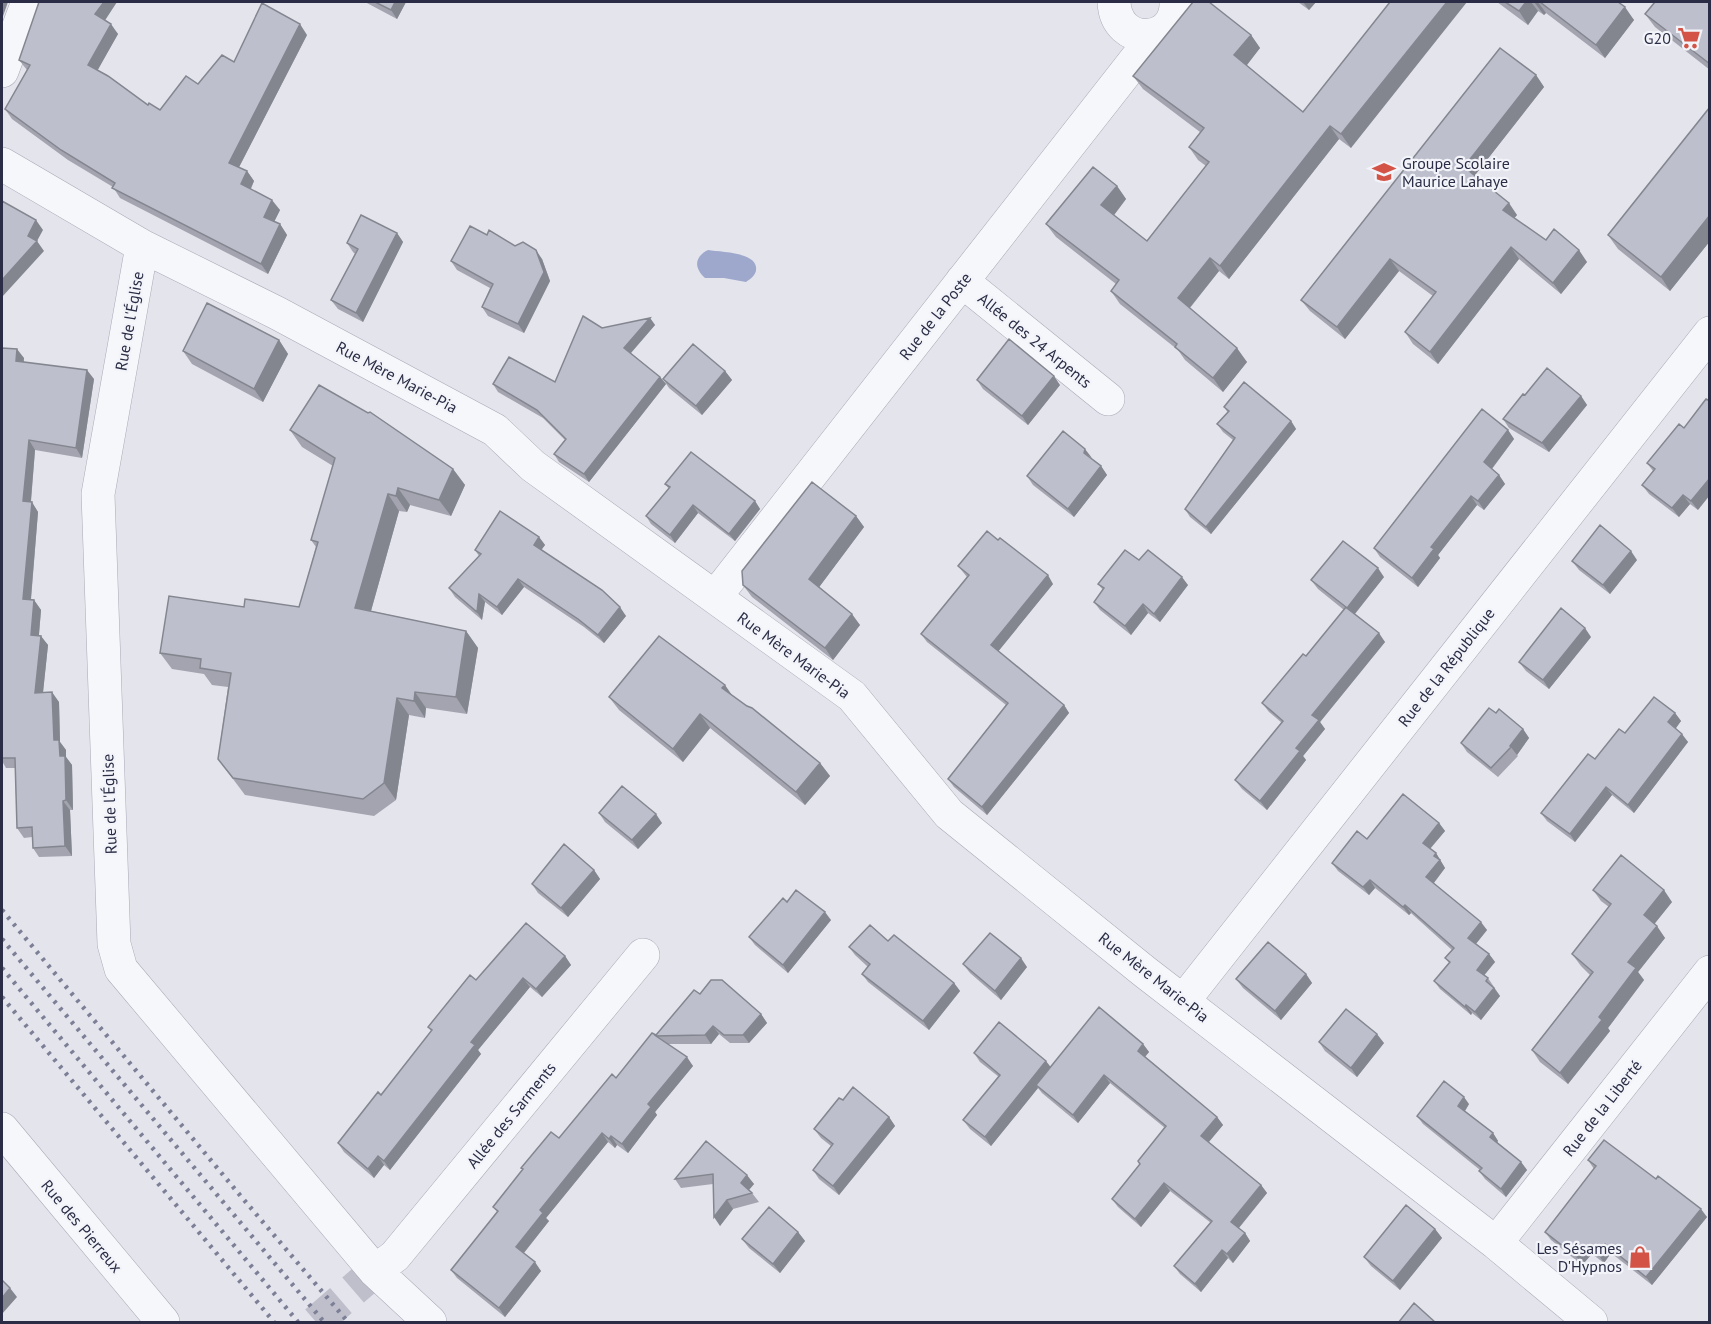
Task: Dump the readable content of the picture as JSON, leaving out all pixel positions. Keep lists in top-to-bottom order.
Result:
{
  "streets": {
    "street": [
      "Rue de la Poste",
      "Rue de l'Église",
      "Allée des 24 Arpents",
      "Rue Mère Marie-Pia",
      "Rue de la République",
      "Rue de la Liberté",
      "Allée des Sarments",
      "Rue des Pierreux"
    ]
  },
  "crossings": [
    ["Rue de la Poste", "Allée des 24 Arpents"],
    ["Rue de la Poste", "Rue Mère Marie-Pia"],
    ["Rue de l'Église", "Rue Mère Marie-Pia"],
    ["Rue de l'Église", "Allée des Sarments"],
    ["Rue Mère Marie-Pia", "Rue de la République"],
    ["Rue Mère Marie-Pia", "Rue de la Liberté"]
  ],
  "places": {
    "supermarket": ["G20"],
    "school or university": ["Groupe Scolaire Maurice Lahaye"],
    "shop": ["Les Sésames D'Hypnos"]
  }
}
